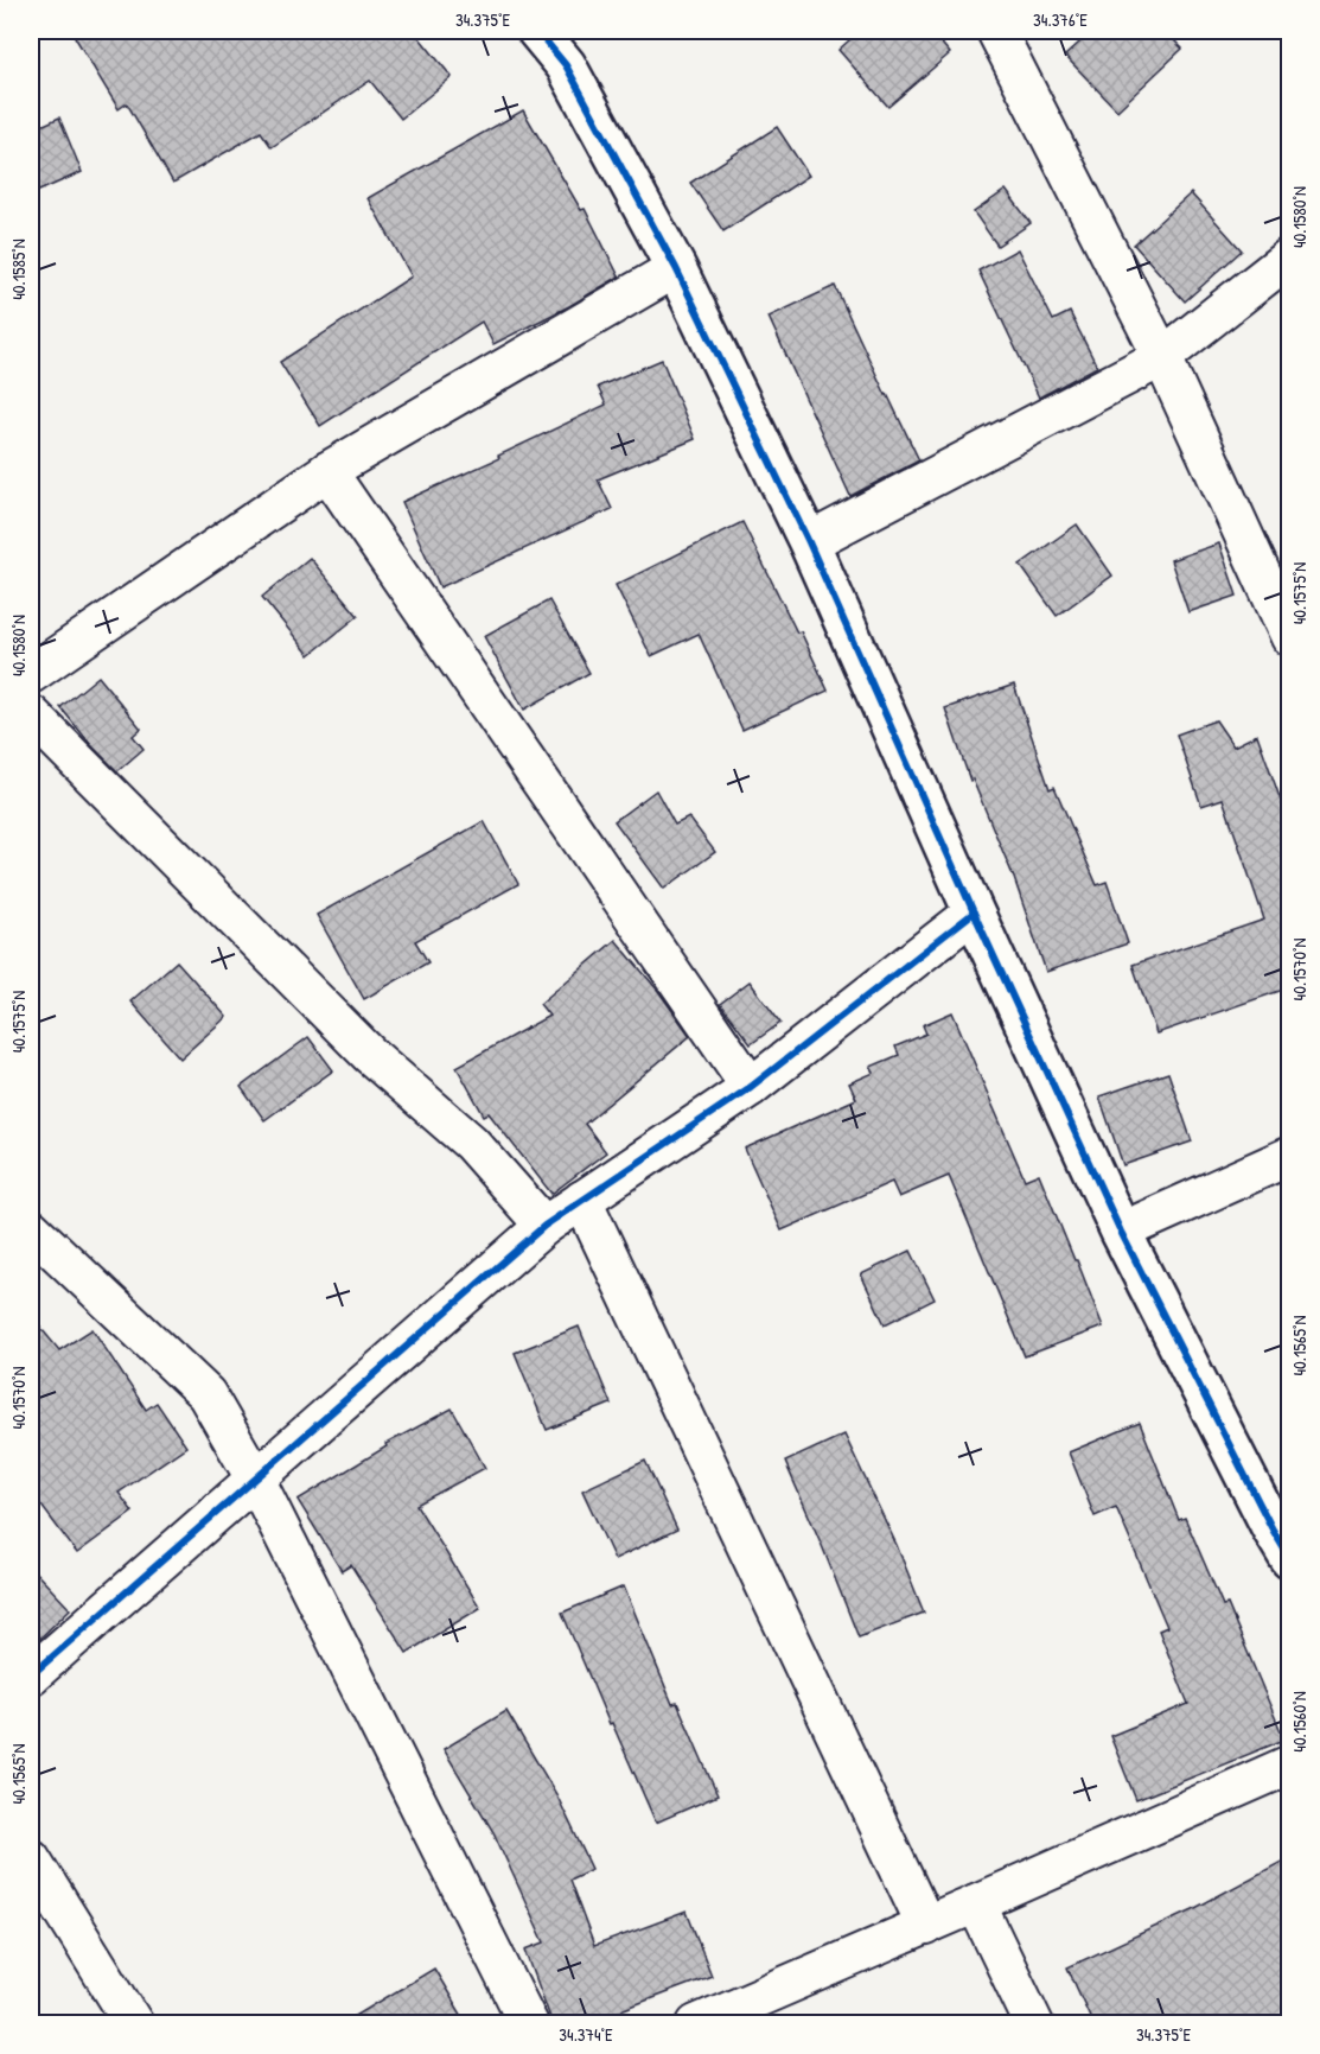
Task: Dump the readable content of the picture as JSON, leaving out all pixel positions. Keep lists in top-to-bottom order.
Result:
{
  "coordinates": [
    "34.375°E",
    "34.376°E",
    "40.1580°N",
    "40.1585°N",
    "40.1575°N",
    "40.1570°N",
    "40.1565°N",
    "40.1560°N",
    "34.374°E"
  ]
}
